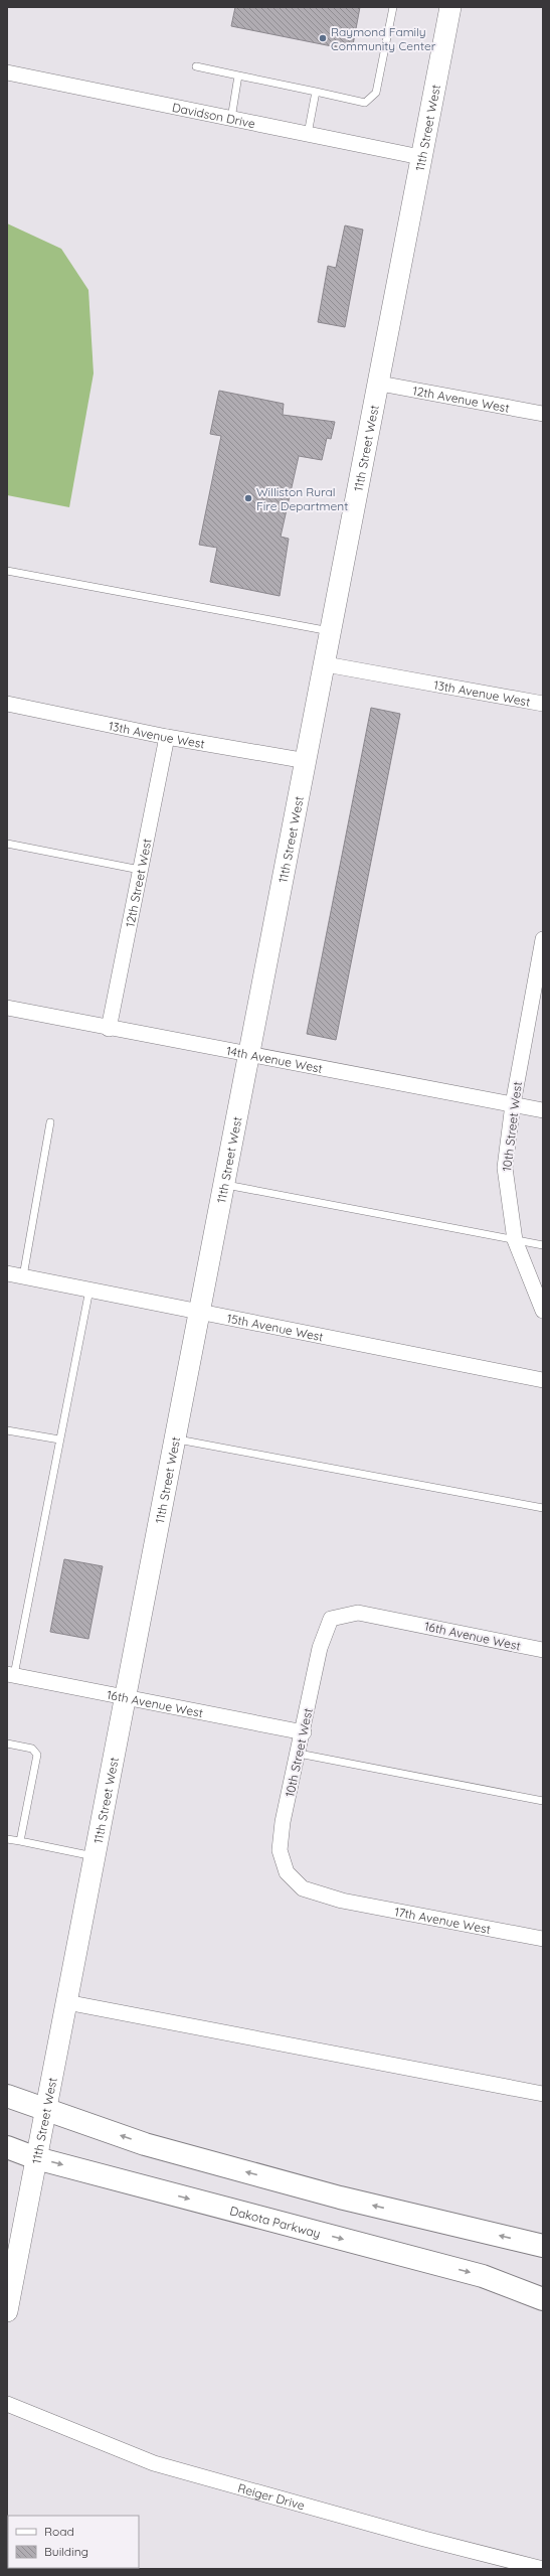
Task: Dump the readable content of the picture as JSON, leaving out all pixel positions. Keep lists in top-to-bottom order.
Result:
{
  "streets": {
    "highway": ["Dakota Parkway"],
    "main road": ["11th Street West"],
    "street": [
      "Davidson Drive",
      "12th Avenue West",
      "13th Avenue West",
      "12th Street West",
      "14th Avenue West",
      "10th Street West",
      "15th Avenue West",
      "16th Avenue West",
      "17th Avenue West",
      "Reiger Drive"
    ]
  },
  "crossings": [
    ["Davidson Drive", "11th Street West"],
    ["11th Street West", "12th Avenue West"],
    ["11th Street West", "13th Avenue West"],
    ["11th Street West", "14th Avenue West"],
    ["11th Street West", "15th Avenue West"],
    ["11th Street West", "16th Avenue West"],
    ["11th Street West", "Dakota Parkway"],
    ["13th Avenue West", "12th Street West"],
    ["12th Street West", "14th Avenue West"],
    ["14th Avenue West", "10th Street West"],
    ["10th Street West", "16th Avenue West"],
    ["10th Street West", "17th Avenue West"]
  ],
  "places": ["Raymond Family Community Center", "Williston Rural Fire Department"],
  "legend": ["Road", "Building"]
}
